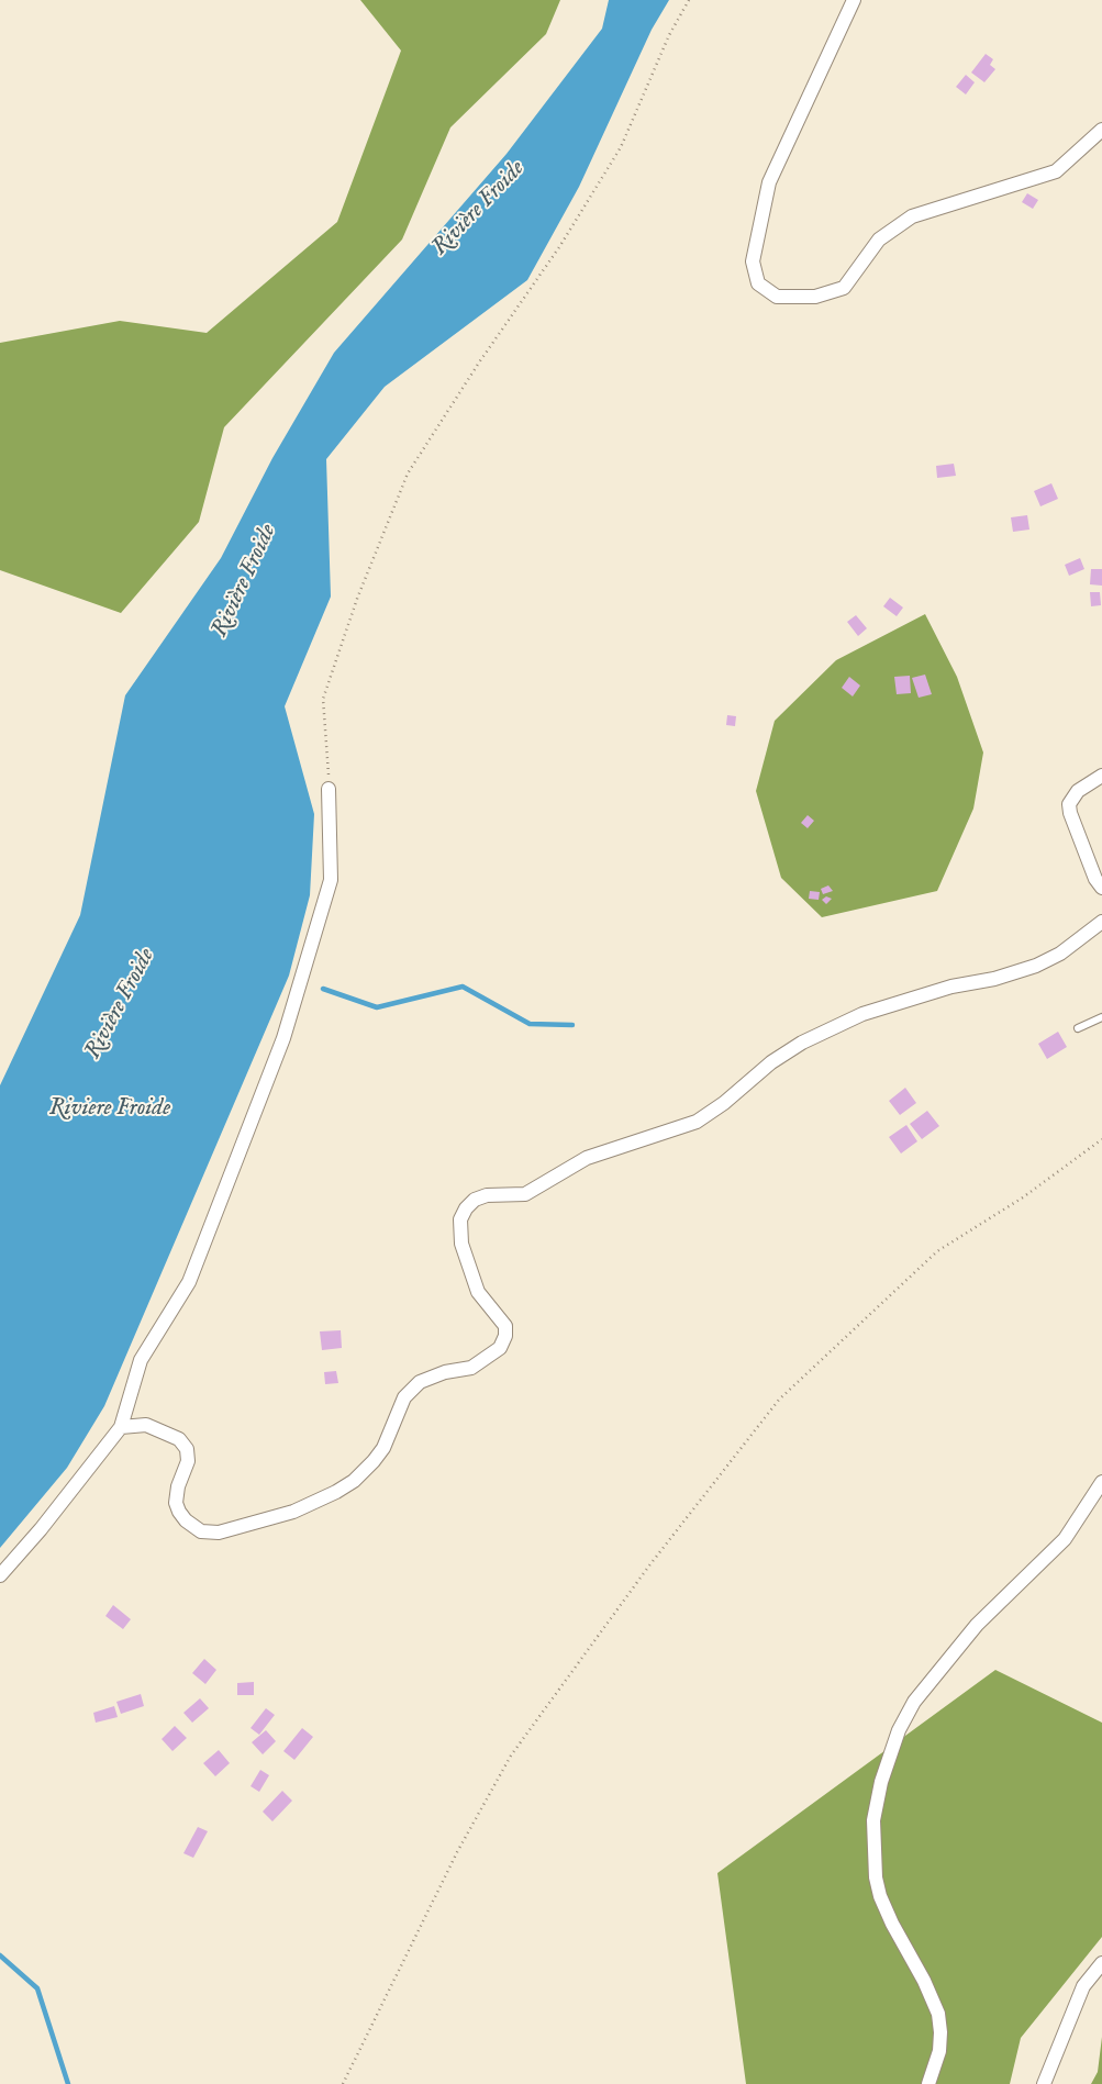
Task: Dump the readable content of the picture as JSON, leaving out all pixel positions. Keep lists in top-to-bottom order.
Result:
{
  "water": ["Rivière Froide", "Riviere Froide"]
}
